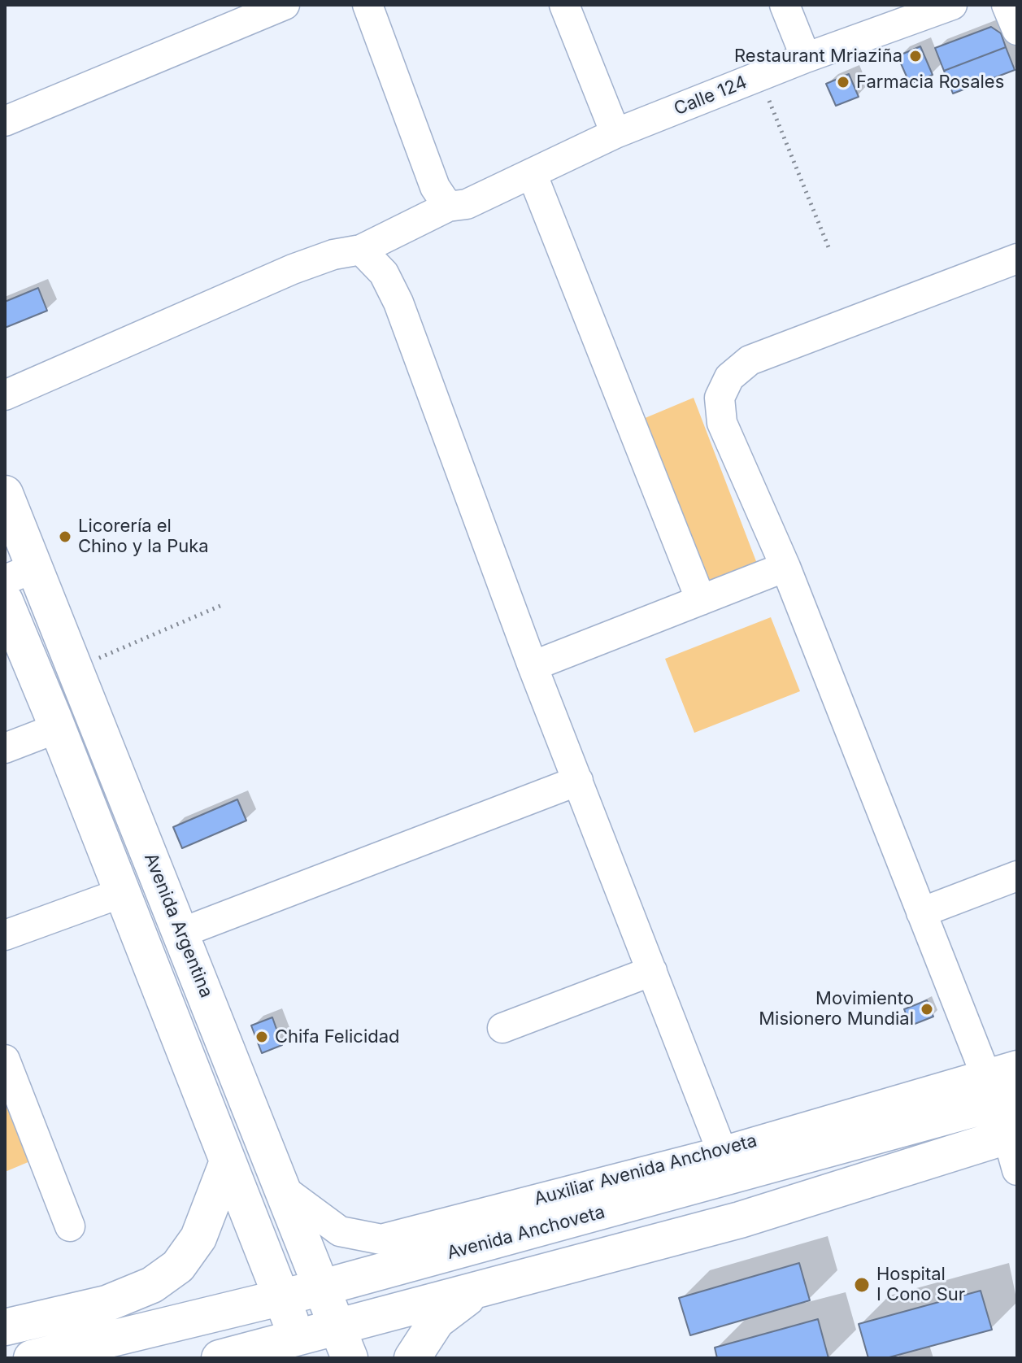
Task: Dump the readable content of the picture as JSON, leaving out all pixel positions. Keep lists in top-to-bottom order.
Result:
{
  "streets": {
    "main road": ["Avenida Argentina", "Avenida Anchoveta"],
    "street": ["Calle 124", "Auxiliar Avenida Anchoveta"]
  },
  "crossings": [
    ["Avenida Argentina", "Auxiliar Avenida Anchoveta"],
    ["Avenida Argentina", "Avenida Anchoveta"]
  ],
  "places": [
    "Restaurant Mriaziña",
    "Farmacia Rosales",
    "Licorería el Chino y la Puka",
    "Movimiento Misionero Mundial",
    "Chifa Felicidad",
    "Hospital I Cono Sur"
  ]
}
